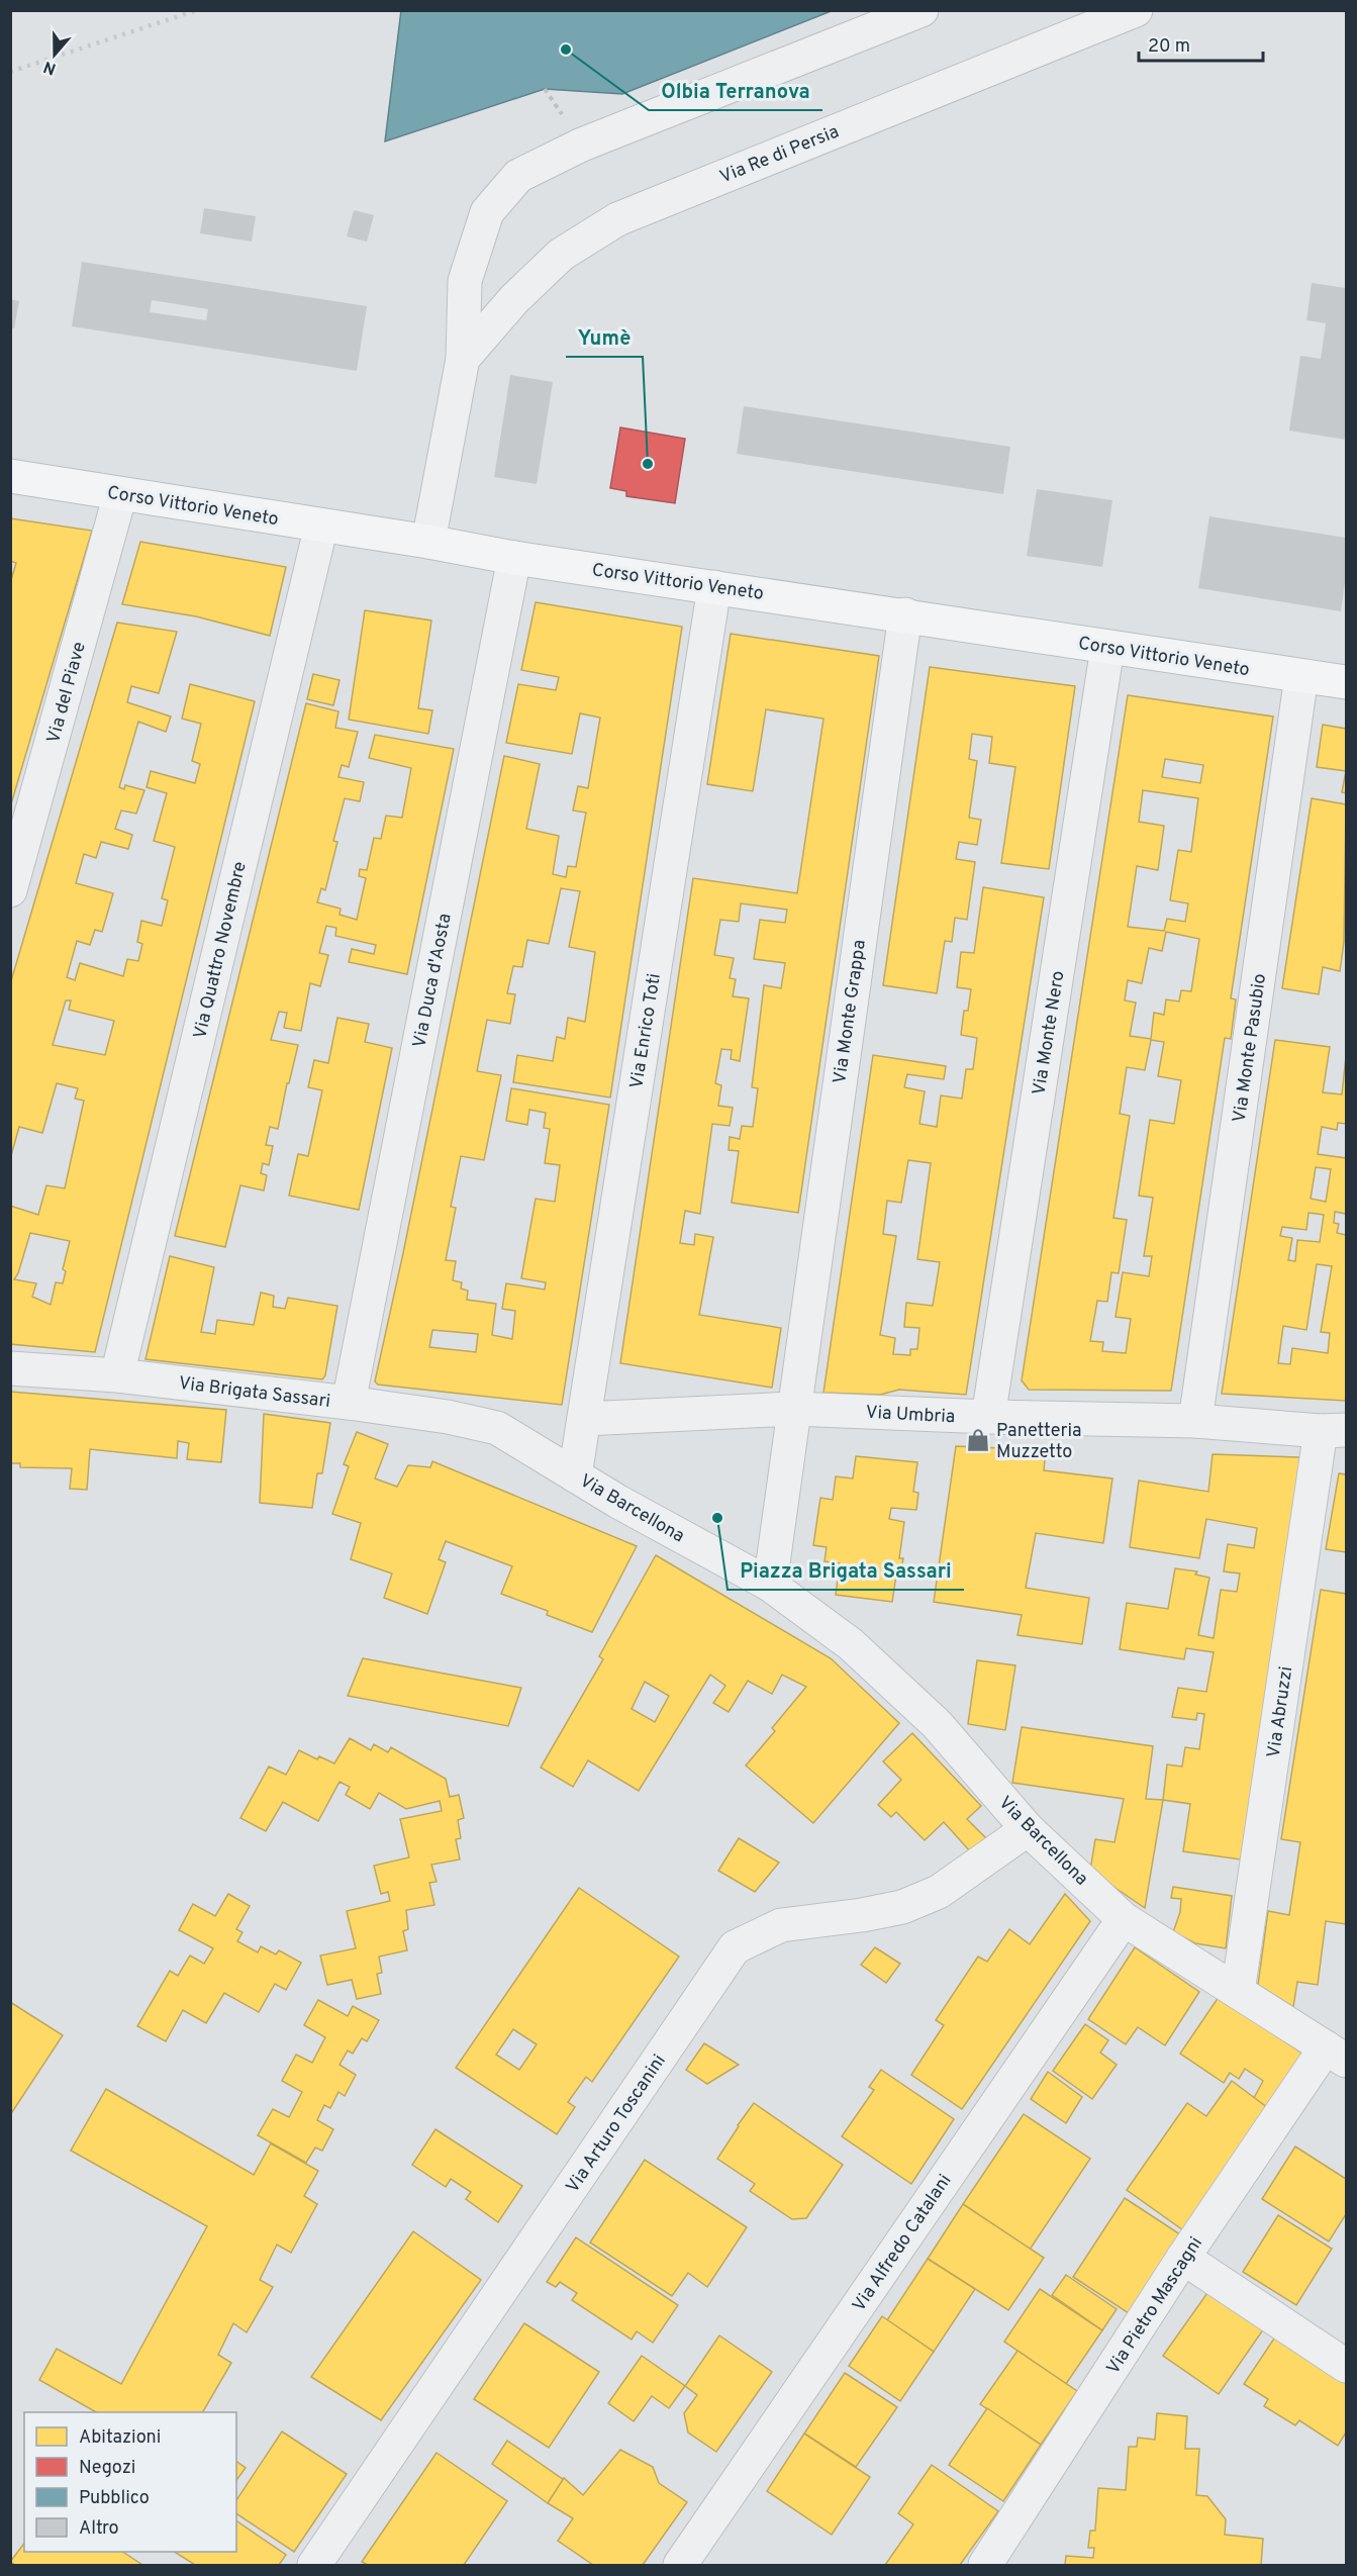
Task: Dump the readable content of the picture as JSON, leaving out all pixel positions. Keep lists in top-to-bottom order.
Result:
{
  "streets": {
    "main road": ["Corso Vittorio Veneto"],
    "street": [
      "Via Re di Persia",
      "Via del Piave",
      "Via Quattro Novembre",
      "Via Duca d'Aosta",
      "Via Monte Grappa",
      "Via Enrico Toti",
      "Via Monte Nero",
      "Via Monte Pasubio",
      "Via Brigata Sassari",
      "Via Umbria",
      "Via Barcellona",
      "Via Abruzzi",
      "Via Arturo Toscanini",
      "Via Alfredo Catalani",
      "Via Pietro Mascagni"
    ]
  },
  "crossings": [
    ["Corso Vittorio Veneto", "Via del Piave"],
    ["Corso Vittorio Veneto", "Via Quattro Novembre"],
    ["Corso Vittorio Veneto", "Via Duca d'Aosta"],
    ["Corso Vittorio Veneto", "Via Monte Grappa"],
    ["Corso Vittorio Veneto", "Via Enrico Toti"],
    ["Corso Vittorio Veneto", "Via Monte Nero"],
    ["Corso Vittorio Veneto", "Via Monte Pasubio"],
    ["Via Quattro Novembre", "Via Brigata Sassari"],
    ["Via Duca d'Aosta", "Via Brigata Sassari"],
    ["Via Monte Grappa", "Via Umbria"],
    ["Via Enrico Toti", "Via Umbria"],
    ["Via Enrico Toti", "Via Barcellona"],
    ["Via Monte Nero", "Via Umbria"],
    ["Via Monte Pasubio", "Via Umbria"],
    ["Via Brigata Sassari", "Via Barcellona"],
    ["Via Umbria", "Via Abruzzi"],
    ["Via Barcellona", "Via Abruzzi"],
    ["Via Barcellona", "Via Arturo Toscanini"],
    ["Via Barcellona", "Via Alfredo Catalani"],
    ["Via Barcellona", "Via Pietro Mascagni"]
  ],
  "places": {
    "other": ["Olbia Terranova", "Yumè", "Piazza Brigata Sassari"],
    "shop": ["Panetteria Muzzetto"]
  },
  "legend": [
    "Abitazioni",
    "Negozi",
    "Pubblico",
    "Altro"
  ],
  "scale_bar": "20 m",
  "north": "bottom"
}
